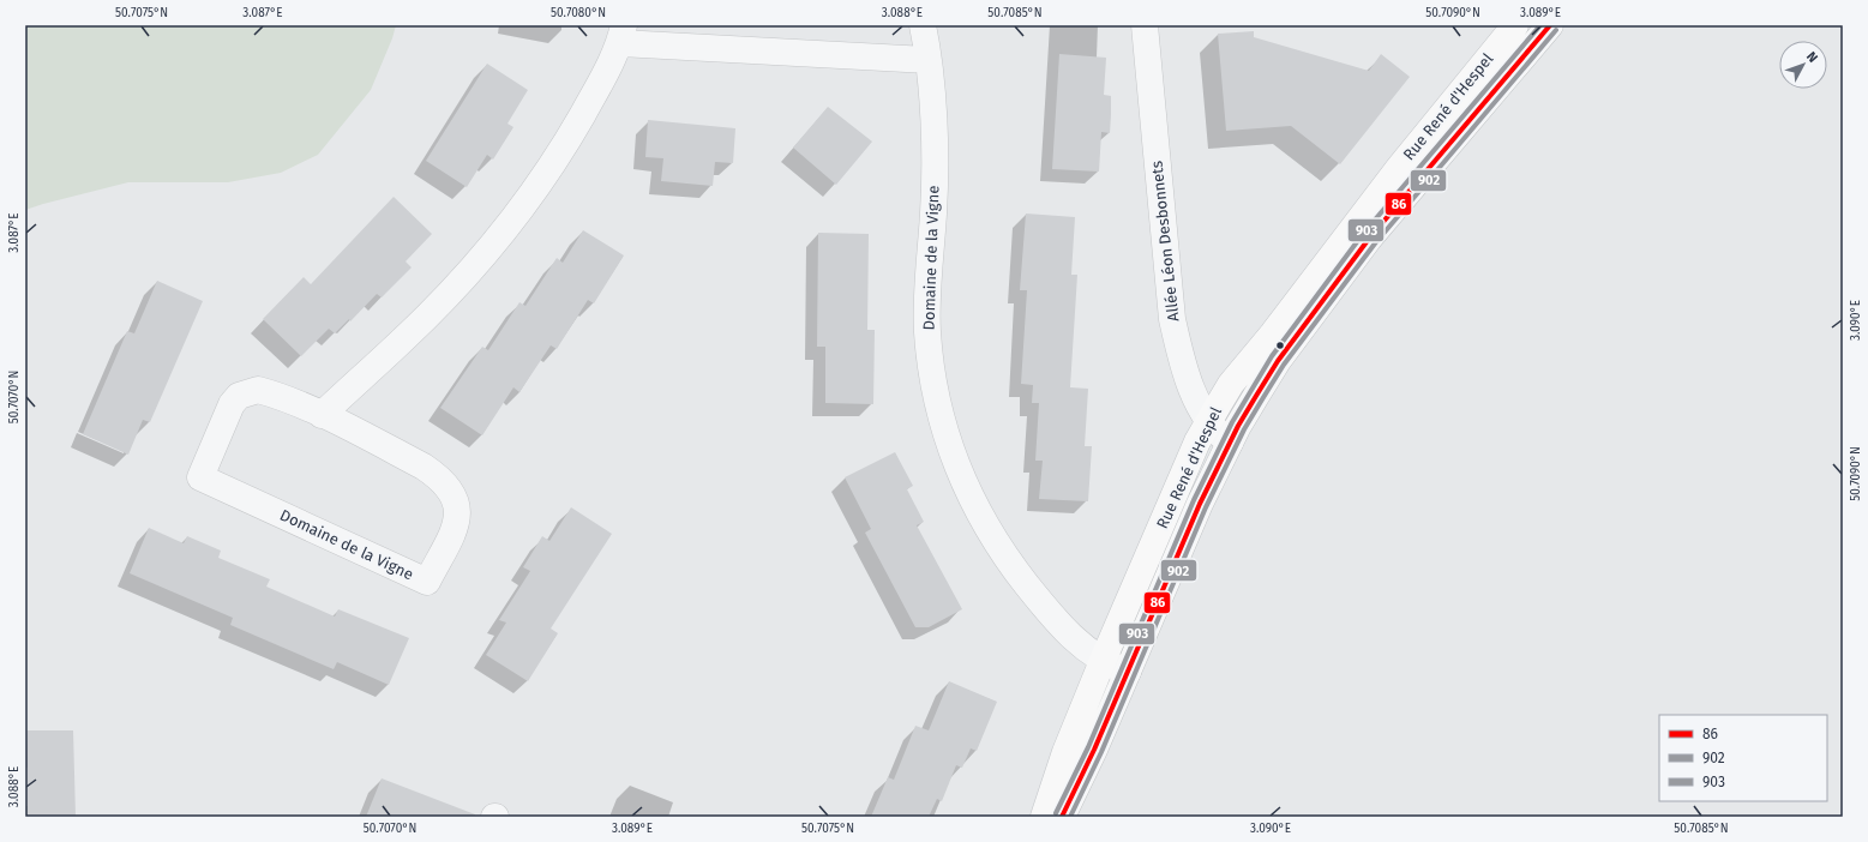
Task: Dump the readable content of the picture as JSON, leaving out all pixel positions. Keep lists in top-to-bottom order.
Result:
{
  "streets": {
    "main road": ["Rue René d'Hespel"],
    "street": ["Allée Léon Desbonnets", "Domaine de la Vigne"]
  },
  "crossings": [
    ["Rue René d'Hespel", "Allée Léon Desbonnets"],
    ["Rue René d'Hespel", "Domaine de la Vigne"]
  ],
  "lines": ["transit line 86", "transit line 903", "transit line 902"],
  "legend": ["86", "902", "903"],
  "north": "top right",
  "coordinates": [
    "50.7075°N",
    "3.087°E",
    "50.7080°N",
    "3.088°E",
    "50.7085°N",
    "50.7090°N",
    "3.089°E",
    "3.090°E",
    "50.7070°N"
  ]
}
